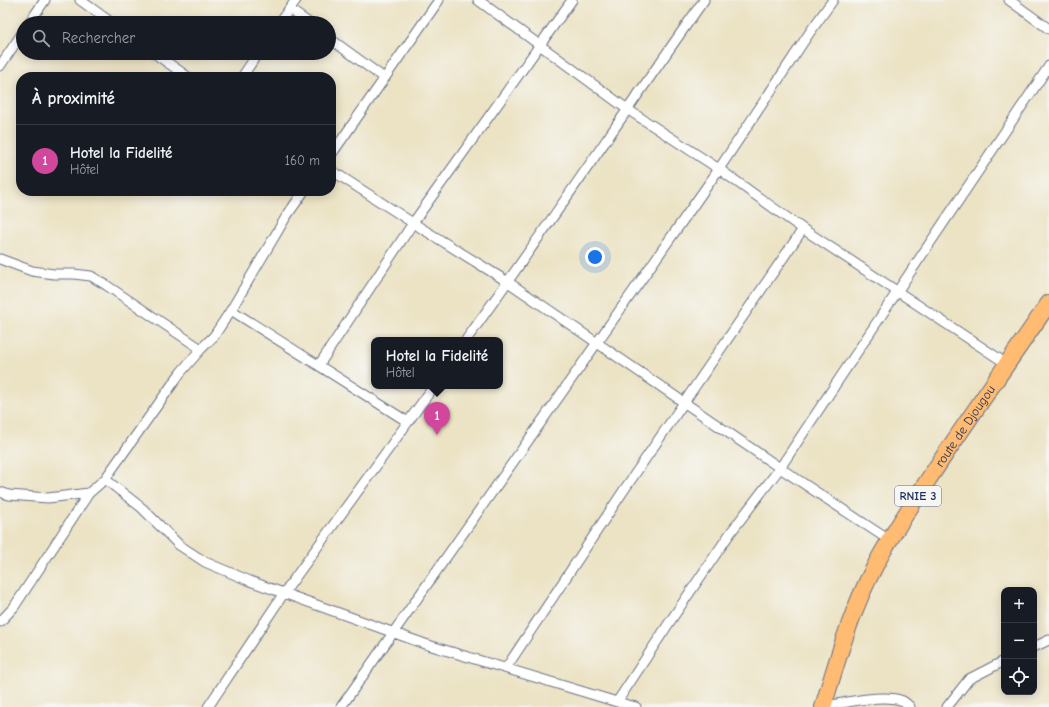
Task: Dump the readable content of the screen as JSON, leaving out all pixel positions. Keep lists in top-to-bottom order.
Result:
{
  "streets": {
    "highway": ["route de Djougou", "RNIE 3"]
  },
  "page": {
    "search": "Rechercher",
    "heading": "À proximité",
    "list": [
      {
        "mark": "1",
        "name": "Hotel la Fidelité",
        "note": "Hôtel",
        "value": "160 m"
      }
    ],
    "popup": ["Hotel la Fidelité", "Hôtel"],
    "pins": "1",
    "map_buttons": ["+", "−"]
  }
}
